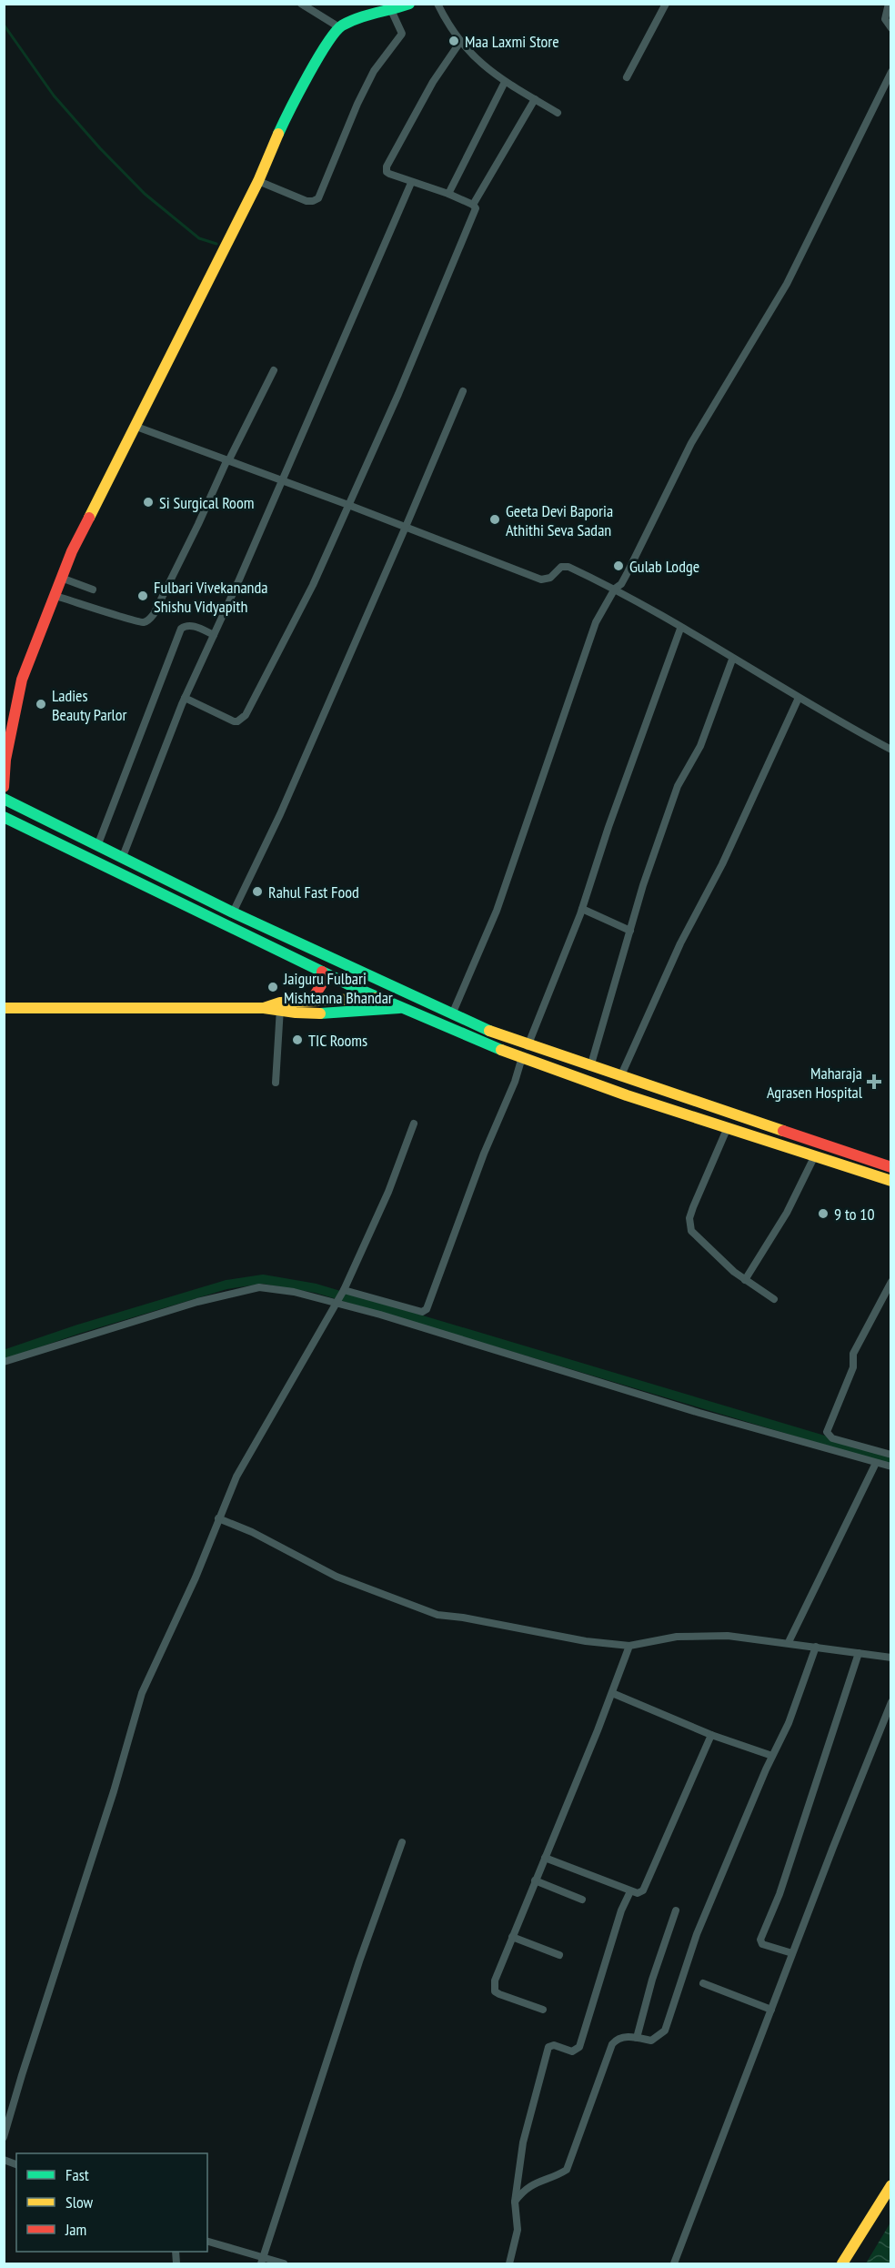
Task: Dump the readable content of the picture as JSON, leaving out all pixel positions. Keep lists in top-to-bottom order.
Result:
{
  "places": {
    "other": [
      "Maa Laxmi Store",
      "Si Surgical Room",
      "Geeta Devi Baporia Athithi Seva Sadan",
      "Gulab Lodge",
      "Fulbari Vivekananda Shishu Vidyapith",
      "Ladies Beauty Parlor",
      "Rahul Fast Food",
      "Jaiguru Fulbari Mishtanna Bhandar",
      "TIC Rooms",
      "9 to 10"
    ],
    "health": ["Maharaja Agrasen Hospital"]
  },
  "legend": ["Fast", "Slow", "Jam"]
}
